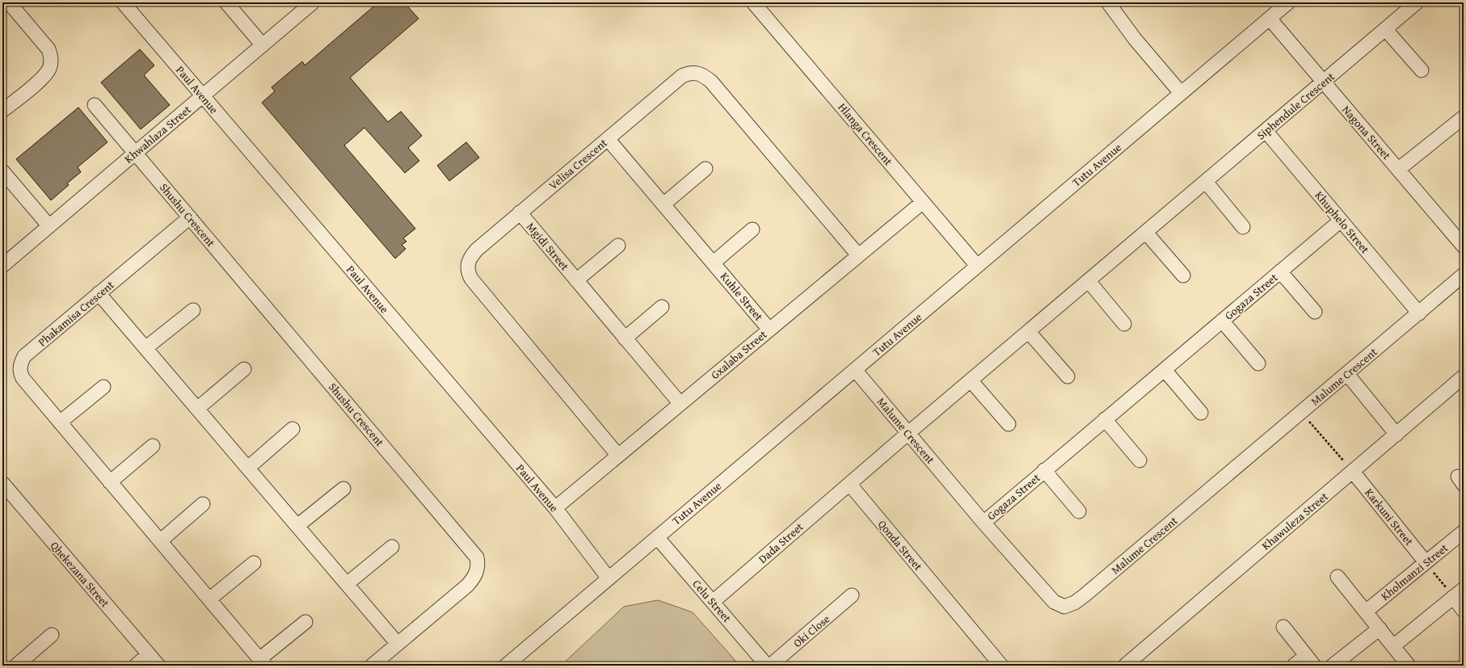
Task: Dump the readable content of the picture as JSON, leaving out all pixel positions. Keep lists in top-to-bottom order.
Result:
{
  "streets": {
    "street": [
      "Paul Avenue",
      "Siphendule Crescent",
      "Nagona Street",
      "Khwahlaza Street",
      "Hlanga Crescent",
      "Velisa Crescent",
      "Tutu Avenue",
      "Shushu Crescent",
      "Khuphelo Street",
      "Mgidi Street",
      "Kuhle Street",
      "Gogaza Street",
      "Phakamisa Crescent",
      "Gxalaba Street",
      "Malume Crescent",
      "Karkuni Street",
      "Khawuleza Street",
      "Dada Street",
      "Qonda Street",
      "Kholmanzi Street",
      "Qhekezana Street",
      "Celu Street",
      "Oki Close"
    ]
  },
  "crossings": [
    ["Paul Avenue", "Khwahlaza Street"],
    ["Paul Avenue", "Tutu Avenue"],
    ["Paul Avenue", "Gxalaba Street"],
    ["Siphendule Crescent", "Nagona Street"],
    ["Siphendule Crescent", "Khuphelo Street"],
    ["Siphendule Crescent", "Malume Crescent"],
    ["Nagona Street", "Tutu Avenue"],
    ["Khwahlaza Street", "Shushu Crescent"],
    ["Hlanga Crescent", "Tutu Avenue"],
    ["Hlanga Crescent", "Gxalaba Street"],
    ["Velisa Crescent", "Mgidi Street"],
    ["Velisa Crescent", "Kuhle Street"],
    ["Velisa Crescent", "Gxalaba Street"],
    ["Tutu Avenue", "Malume Crescent"],
    ["Tutu Avenue", "Celu Street"],
    ["Shushu Crescent", "Phakamisa Crescent"],
    ["Khuphelo Street", "Gogaza Street"],
    ["Khuphelo Street", "Malume Crescent"],
    ["Mgidi Street", "Gxalaba Street"],
    ["Kuhle Street", "Gxalaba Street"],
    ["Gogaza Street", "Malume Crescent"],
    ["Karkuni Street", "Khawuleza Street"],
    ["Karkuni Street", "Kholmanzi Street"],
    ["Dada Street", "Qonda Street"],
    ["Dada Street", "Celu Street"]
  ]
}
